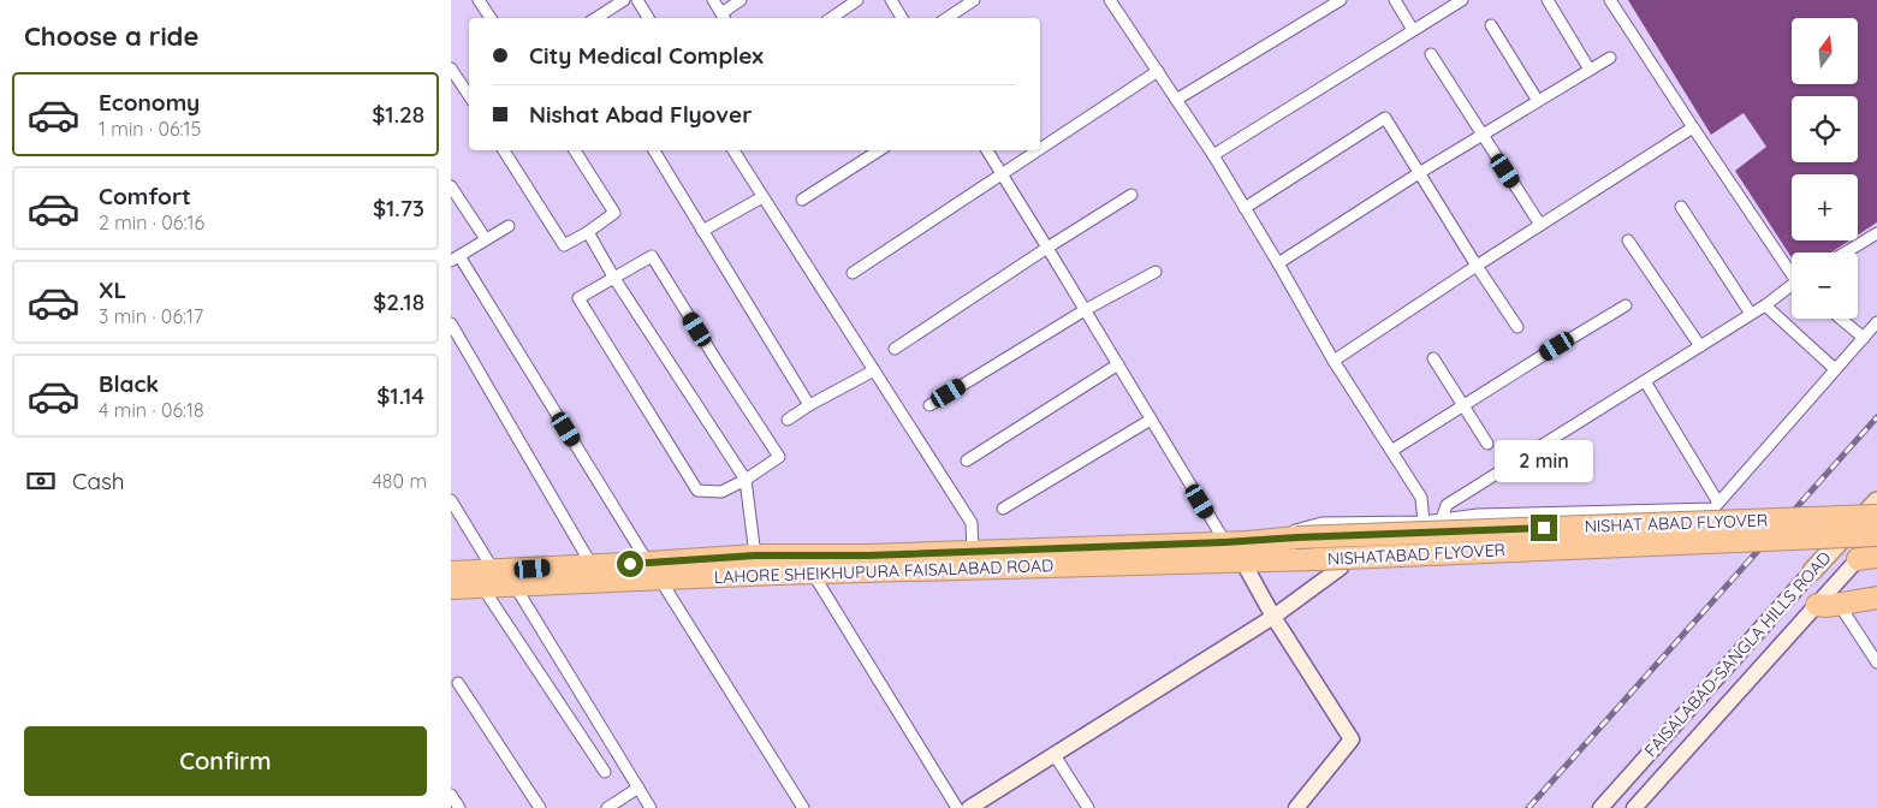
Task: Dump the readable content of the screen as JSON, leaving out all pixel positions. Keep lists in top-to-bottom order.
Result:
{
  "streets": {
    "highway": ["NISHAT ABAD FLYOVER", "NISHATABAD FLYOVER", "LAHORE SHEIKHUPURA FAISALABAD ROAD"],
    "main road": ["FAISALABAD-SANGLA HILLS ROAD"]
  },
  "crossings": [
    ["NISHAT ABAD FLYOVER", "LAHORE SHEIKHUPURA FAISALABAD ROAD"],
    ["NISHATABAD FLYOVER", "LAHORE SHEIKHUPURA FAISALABAD ROAD"],
    ["NISHATABAD FLYOVER", "FAISALABAD-SANGLA HILLS ROAD"]
  ],
  "north": "top",
  "page": {
    "heading": "Choose a ride",
    "map_buttons": ["+", "−"],
    "banner": ["City Medical Complex", "Nishat Abad Flyover"],
    "list": [
      {
        "name": "Economy",
        "note": "1 min · 06:15",
        "value": "$1.28"
      },
      {
        "name": "Comfort",
        "note": "2 min · 06:16",
        "value": "$1.73"
      },
      {
        "name": "XL",
        "note": "3 min · 06:17",
        "value": "$2.18"
      },
      {
        "name": "Black",
        "note": "4 min · 06:18",
        "value": "$1.14"
      }
    ],
    "bubble": "2 min",
    "pay": ["Cash", "480 m"],
    "buttons": "Confirm"
  }
}
